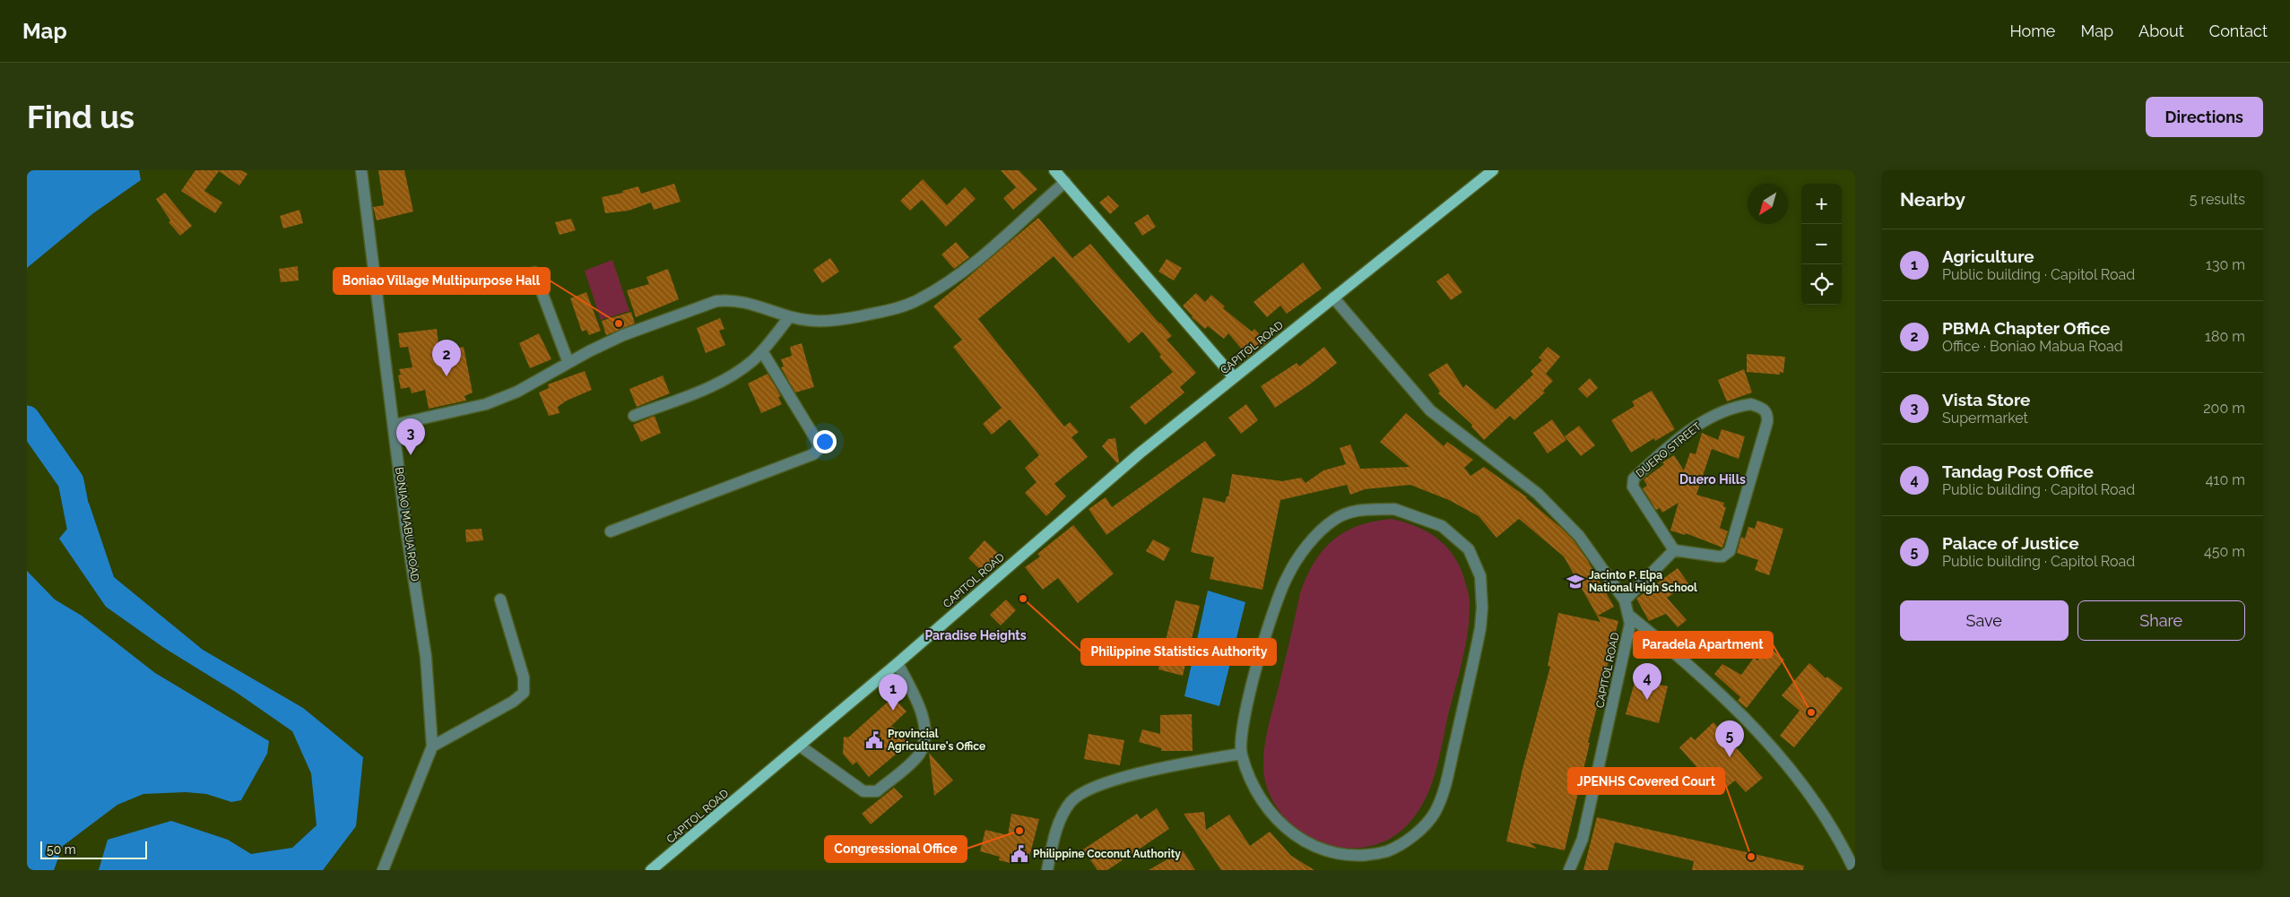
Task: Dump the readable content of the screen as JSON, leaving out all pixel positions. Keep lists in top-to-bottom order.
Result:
{
  "streets": {
    "main road": ["CAPITOL ROAD"],
    "street": ["DUERO STREET", "BONIAO MABUA ROAD"]
  },
  "districts": ["Duero Hills", "Paradise Heights"],
  "places": {
    "other": [
      "Boniao Village Multipurpose Hall",
      "Philippine Statistics Authority",
      "Paradela Apartment",
      "Congressional Office",
      "JPENHS Covered Court"
    ],
    "school or university": ["Jacinto P. Elpa National High School"],
    "public building": ["Provincial Agriculture's Office", "Philippine Coconut Authority"]
  },
  "scale_bar": "50 m",
  "north": "bottom left",
  "page": {
    "header": "Map",
    "nav": [
      "Home",
      "Map",
      "About",
      "Contact"
    ],
    "buttons": [
      "Directions",
      ["Save", "Share"]
    ],
    "title": "Find us",
    "heading": ["Nearby", "5 results"],
    "map_buttons": ["+", "−"],
    "list": [
      {
        "mark": "1",
        "name": "Agriculture",
        "note": "Public building · Capitol Road",
        "value": "130 m"
      },
      {
        "mark": "2",
        "name": "PBMA Chapter Office",
        "note": "Office · Boniao Mabua Road",
        "value": "180 m"
      },
      {
        "mark": "3",
        "name": "Vista Store",
        "note": "Supermarket",
        "value": "200 m"
      },
      {
        "mark": "4",
        "name": "Tandag Post Office",
        "note": "Public building · Capitol Road",
        "value": "410 m"
      },
      {
        "mark": "5",
        "name": "Palace of Justice",
        "note": "Public building · Capitol Road",
        "value": "450 m"
      }
    ],
    "pins": [
      "2",
      "3",
      "4",
      "1",
      "5"
    ],
    "scale": "50 m"
  }
}
